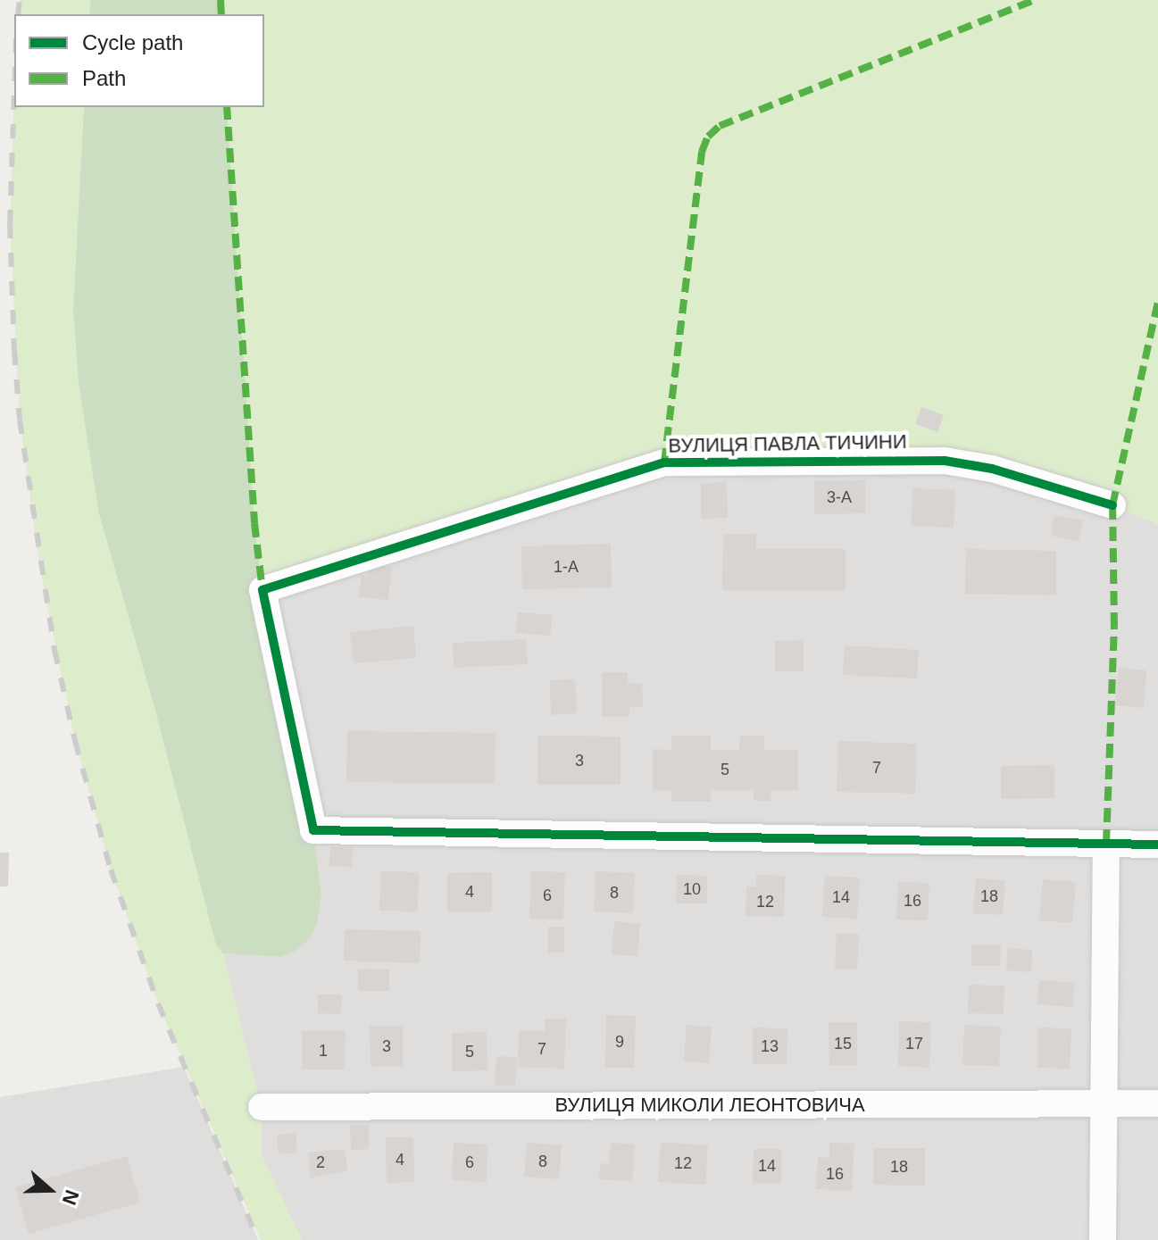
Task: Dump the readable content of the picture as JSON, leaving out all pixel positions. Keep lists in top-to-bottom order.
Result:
{
  "streets": {
    "street": ["ВУЛИЦЯ ПАВЛА ТИЧИНИ", "ВУЛИЦЯ МИКОЛИ ЛЕОНТОВИЧА"]
  },
  "house_numbers": [
    "3-А",
    "1-А",
    "3",
    "7",
    "5",
    "10",
    "4",
    "8",
    "6",
    "18",
    "14",
    "16",
    "12",
    "9",
    "15",
    "17",
    "3",
    "13",
    "7",
    "1",
    "5",
    "4",
    "8",
    "2",
    "6",
    "12",
    "14",
    "18",
    "16"
  ],
  "legend": ["Cycle path", "Path"],
  "north": "right"
}
